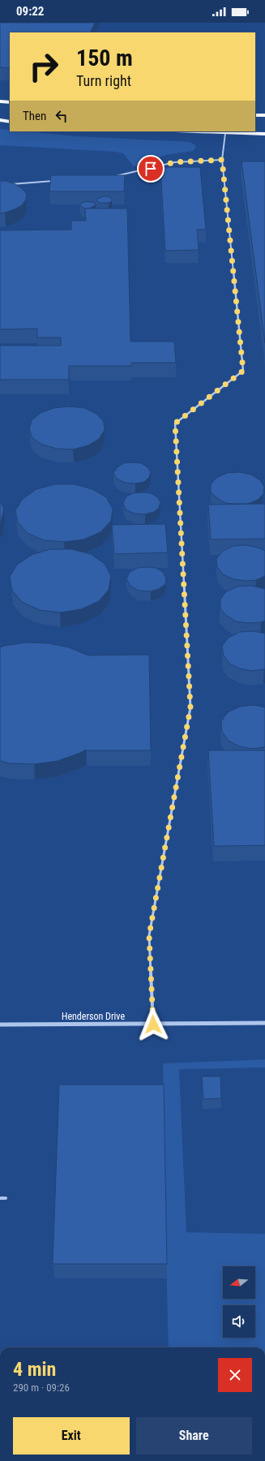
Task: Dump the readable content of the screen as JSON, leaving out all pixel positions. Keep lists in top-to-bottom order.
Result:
{
  "streets": {
    "street": ["Henderson Drive"]
  },
  "north": "left",
  "page": {
    "status": "09:22",
    "turn": ["150 m", "Turn right"],
    "then": "Then",
    "heading": ["4 min", "290 m · 09:26"],
    "buttons": ["Exit", "Share"]
  }
}
